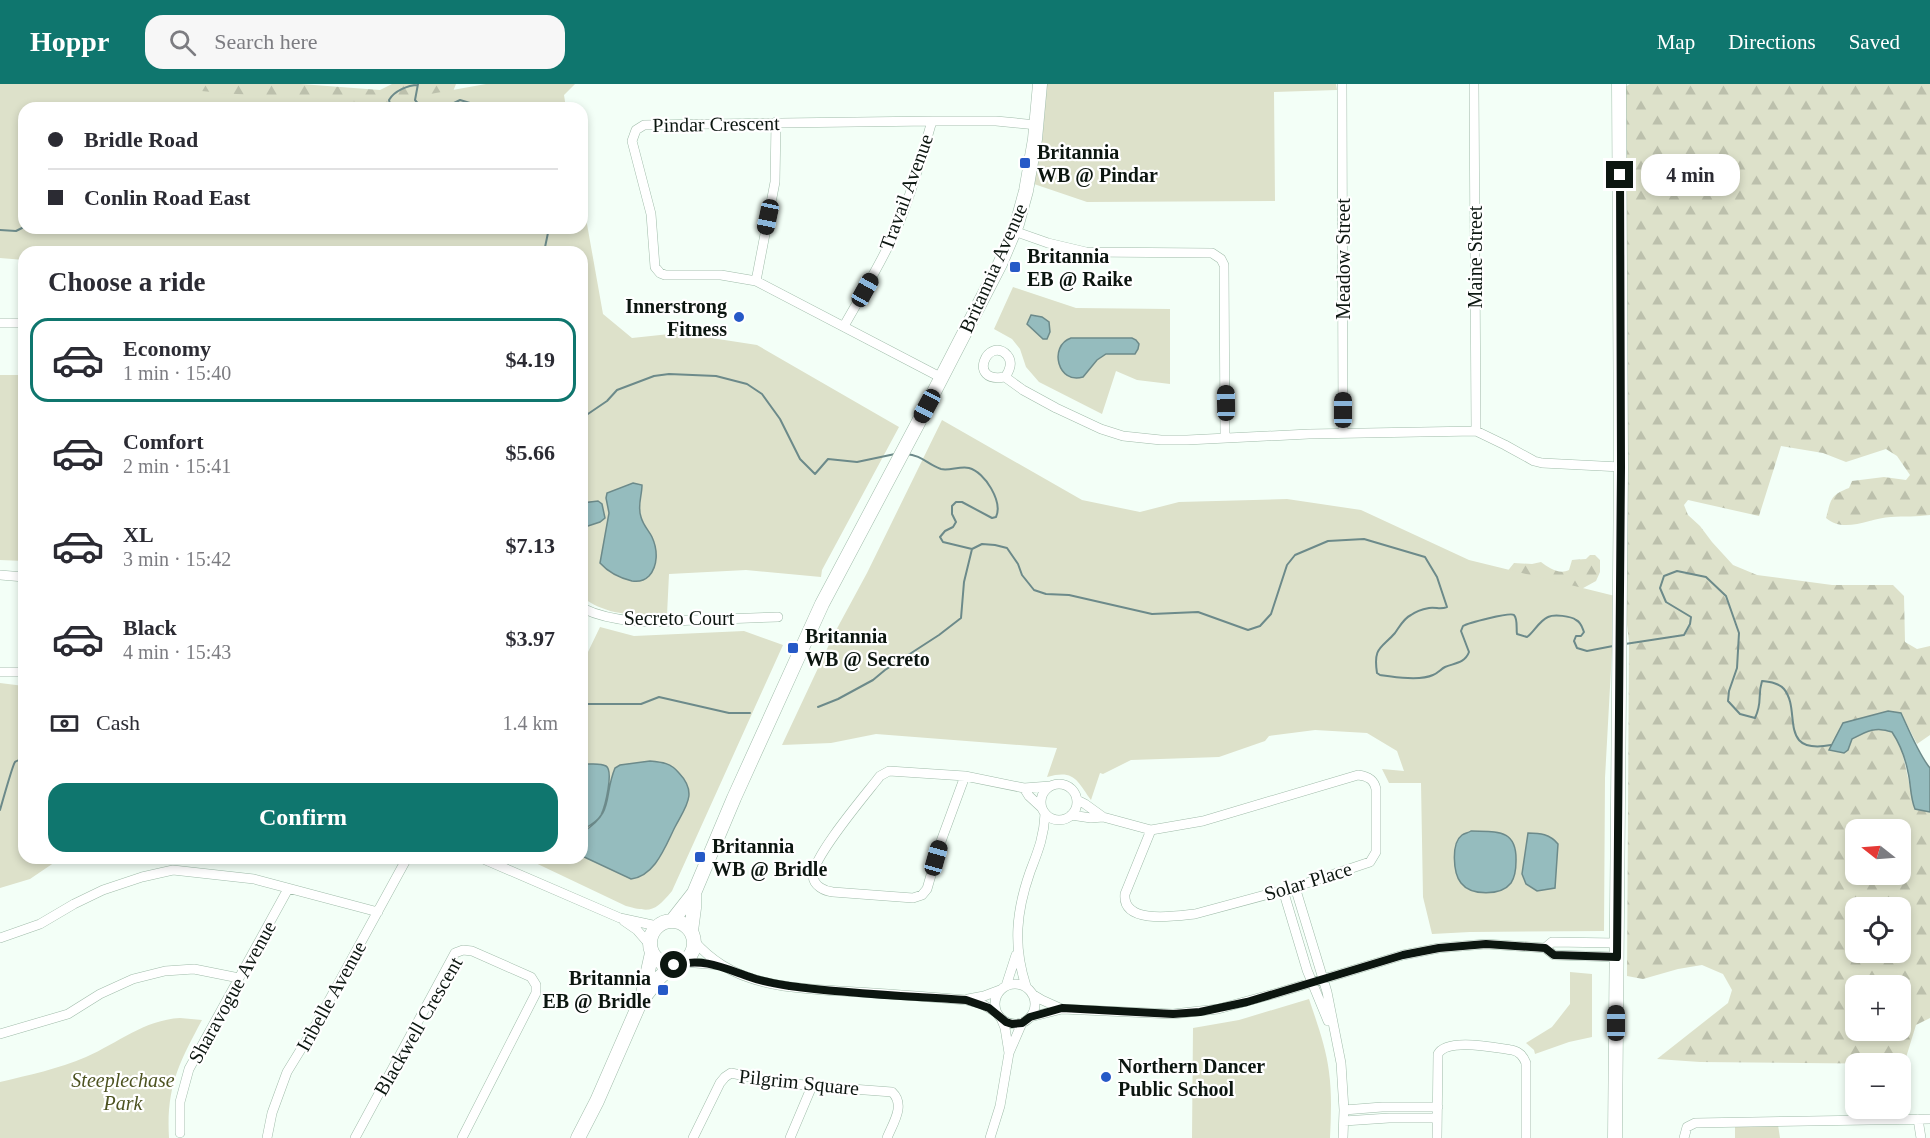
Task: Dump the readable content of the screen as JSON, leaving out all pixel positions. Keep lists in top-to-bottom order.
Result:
{
  "streets": {
    "street": [
      "Pindar Crescent",
      "Travail Avenue",
      "Maine Street",
      "Meadow Street",
      "Britannia Avenue",
      "Secreto Court",
      "Solar Place",
      "Sharavogue Avenue",
      "Iribelle Avenue",
      "Blackwell Crescent",
      "Pilgrim Square"
    ]
  },
  "crossings": [
    ["Pindar Crescent", "Travail Avenue"],
    ["Pindar Crescent", "Britannia Avenue"]
  ],
  "parks": ["Steeplechase Park"],
  "places": {
    "transit": [
      "Britannia WB @ Pindar",
      "Britannia EB @ Raike",
      "Britannia WB @ Secreto",
      "Britannia WB @ Bridle",
      "Britannia EB @ Bridle"
    ],
    "other": ["Innerstrong Fitness", "Northern Dancer Public School"]
  },
  "north": "left",
  "page": {
    "header": "Hoppr",
    "search": "Search here",
    "nav": ["Map", "Directions", "Saved"],
    "banner": ["Bridle Road", "Conlin Road East"],
    "bubble": "4 min",
    "heading": "Choose a ride",
    "list": [
      {
        "name": "Economy",
        "note": "1 min · 15:40",
        "value": "$4.19"
      },
      {
        "name": "Comfort",
        "note": "2 min · 15:41",
        "value": "$5.66"
      },
      {
        "name": "XL",
        "note": "3 min · 15:42",
        "value": "$7.13"
      },
      {
        "name": "Black",
        "note": "4 min · 15:43",
        "value": "$3.97"
      }
    ],
    "pay": ["Cash", "1.4 km"],
    "buttons": "Confirm",
    "map_buttons": ["+", "−"]
  }
}
